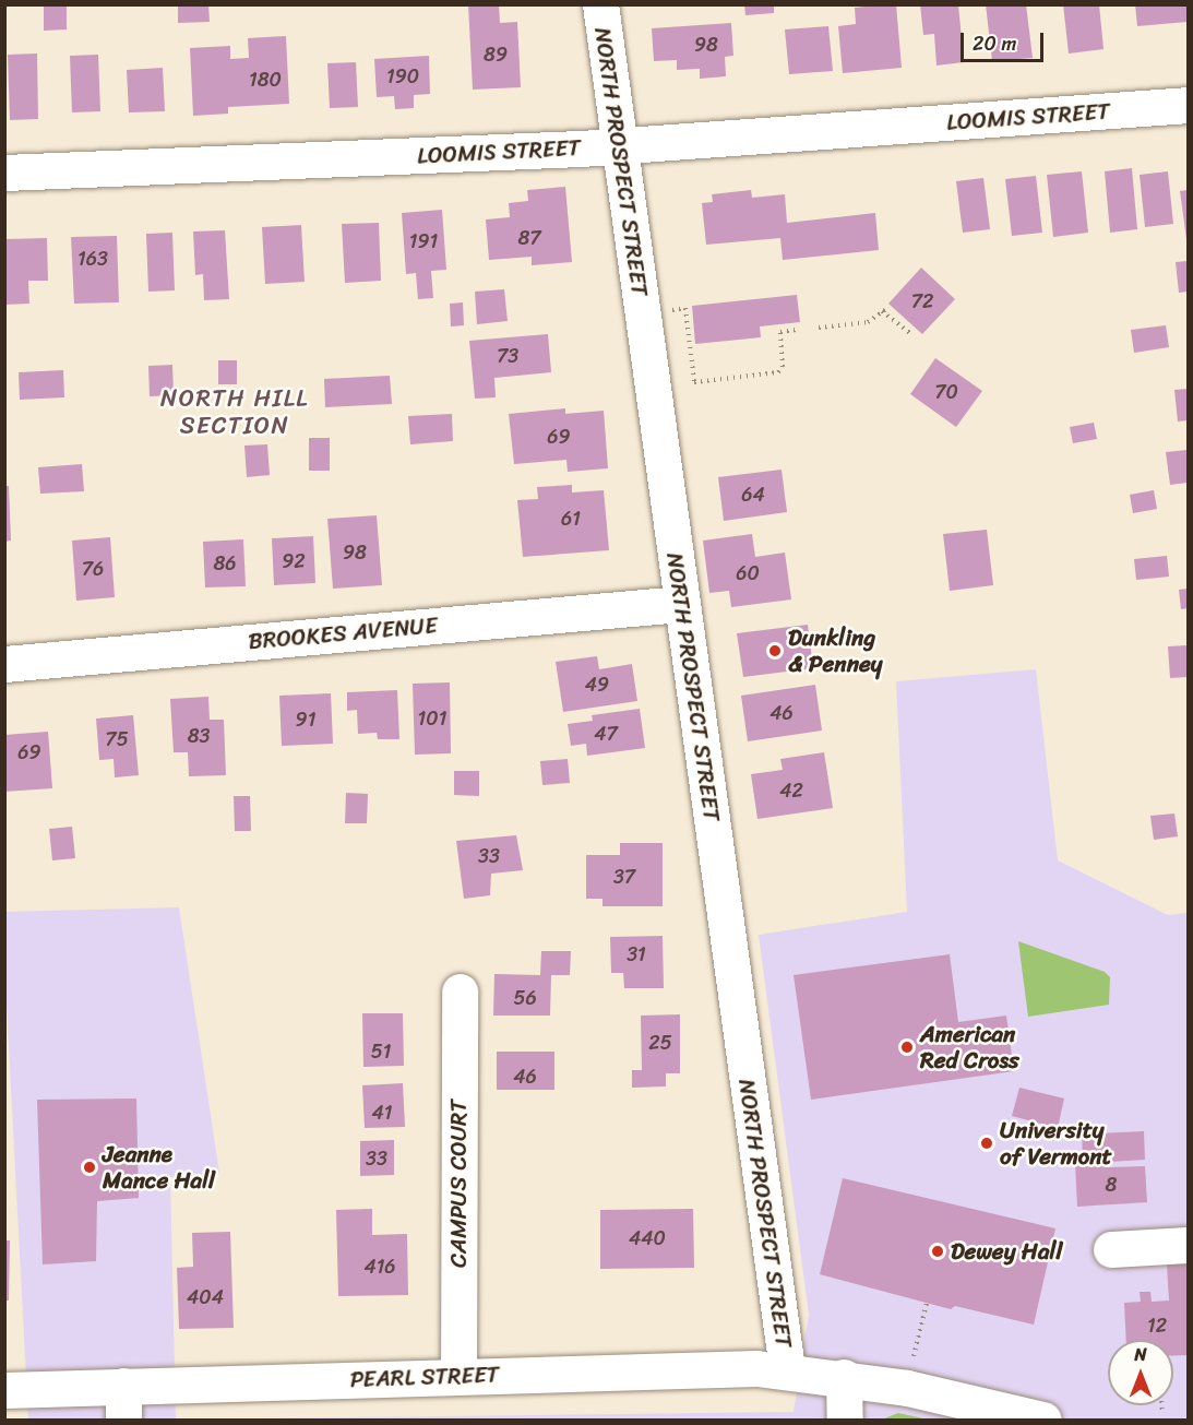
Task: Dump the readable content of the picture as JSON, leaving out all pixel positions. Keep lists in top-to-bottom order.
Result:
{
  "streets": {
    "street": [
      "LOOMIS STREET",
      "NORTH PROSPECT STREET",
      "BROOKES AVENUE",
      "CAMPUS COURT",
      "PEARL STREET"
    ]
  },
  "crossings": [
    ["LOOMIS STREET", "NORTH PROSPECT STREET"],
    ["NORTH PROSPECT STREET", "BROOKES AVENUE"],
    ["NORTH PROSPECT STREET", "PEARL STREET"],
    ["CAMPUS COURT", "PEARL STREET"]
  ],
  "districts": ["NORTH HILL SECTION"],
  "places": [
    "Dunkling & Penney",
    "American Red Cross",
    "University of Vermont",
    "Jeanne Mance Hall",
    "Dewey Hall"
  ],
  "house_numbers": [
    "98",
    "89",
    "190",
    "180",
    "87",
    "191",
    "163",
    "72",
    "73",
    "70",
    "69",
    "64",
    "61",
    "98",
    "92",
    "86",
    "76",
    "60",
    "49",
    "46",
    "101",
    "91",
    "47",
    "83",
    "75",
    "69",
    "42",
    "33",
    "37",
    "31",
    "56",
    "25",
    "51",
    "46",
    "41",
    "33",
    "8",
    "440",
    "416",
    "404",
    "12"
  ],
  "scale_bar": "20 m",
  "north": "top"
}
